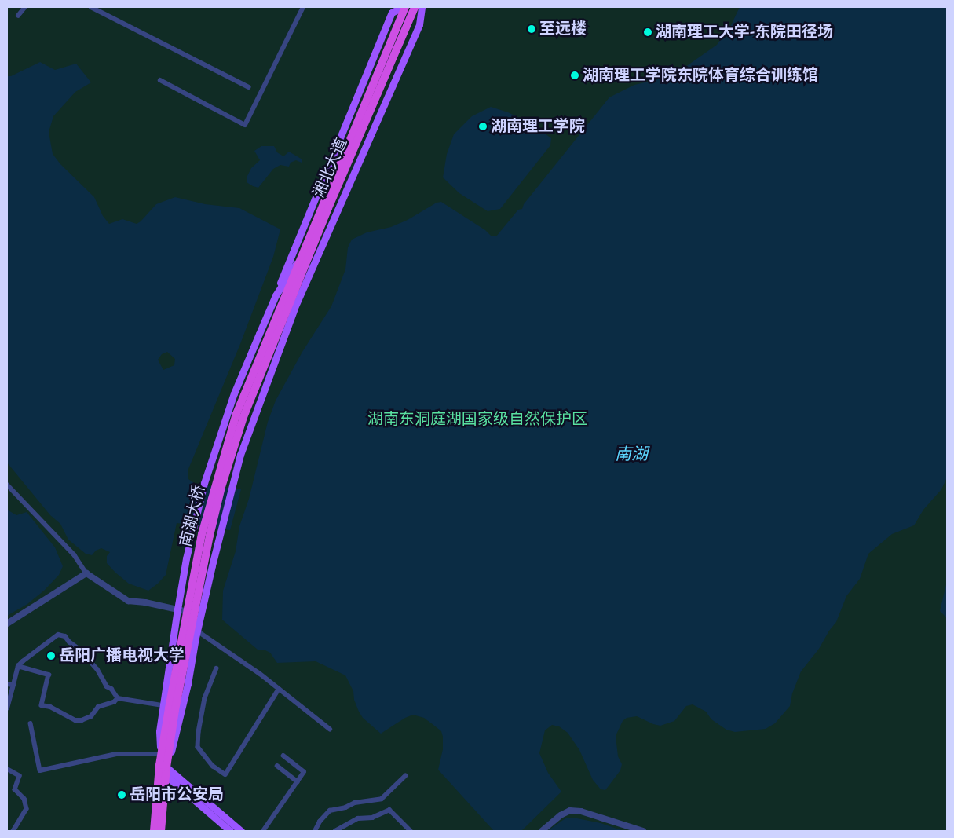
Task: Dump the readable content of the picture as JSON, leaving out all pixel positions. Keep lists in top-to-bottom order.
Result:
{
  "streets": {
    "highway": ["湘北大道", "南湖大桥"]
  },
  "crossings": [
    ["湘北大道", "南湖大桥"]
  ],
  "water": ["南湖"],
  "parks": ["湖南东洞庭湖国家级自然保护区"],
  "places": [
    "至远楼",
    "湖南理工大学-东院田径场",
    "湖南理工学院东院体育综合训练馆",
    "湖南理工学院",
    "岳阳广播电视大学",
    "岳阳市公安局"
  ]
}
